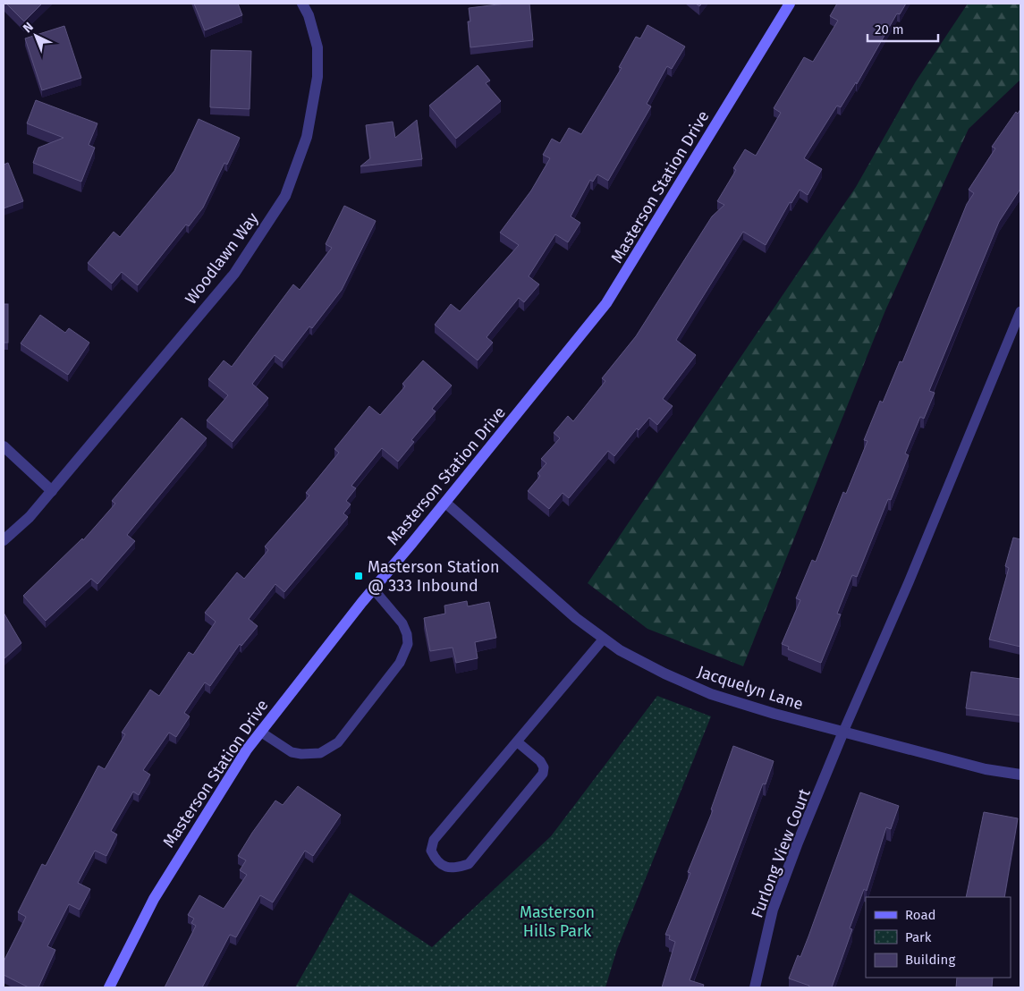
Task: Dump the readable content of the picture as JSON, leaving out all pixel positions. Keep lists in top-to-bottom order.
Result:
{
  "streets": {
    "street": [
      "Masterson Station Drive",
      "Woodlawn Way",
      "Jacquelyn Lane",
      "Furlong View Court"
    ]
  },
  "crossings": [
    ["Masterson Station Drive", "Jacquelyn Lane"],
    ["Jacquelyn Lane", "Furlong View Court"]
  ],
  "parks": ["Masterson Hills Park"],
  "places": {
    "transit": ["Masterson Station @ 333 Inbound"]
  },
  "legend": ["Road", "Park", "Building"],
  "scale_bar": "20 m",
  "north": "top left"
}
